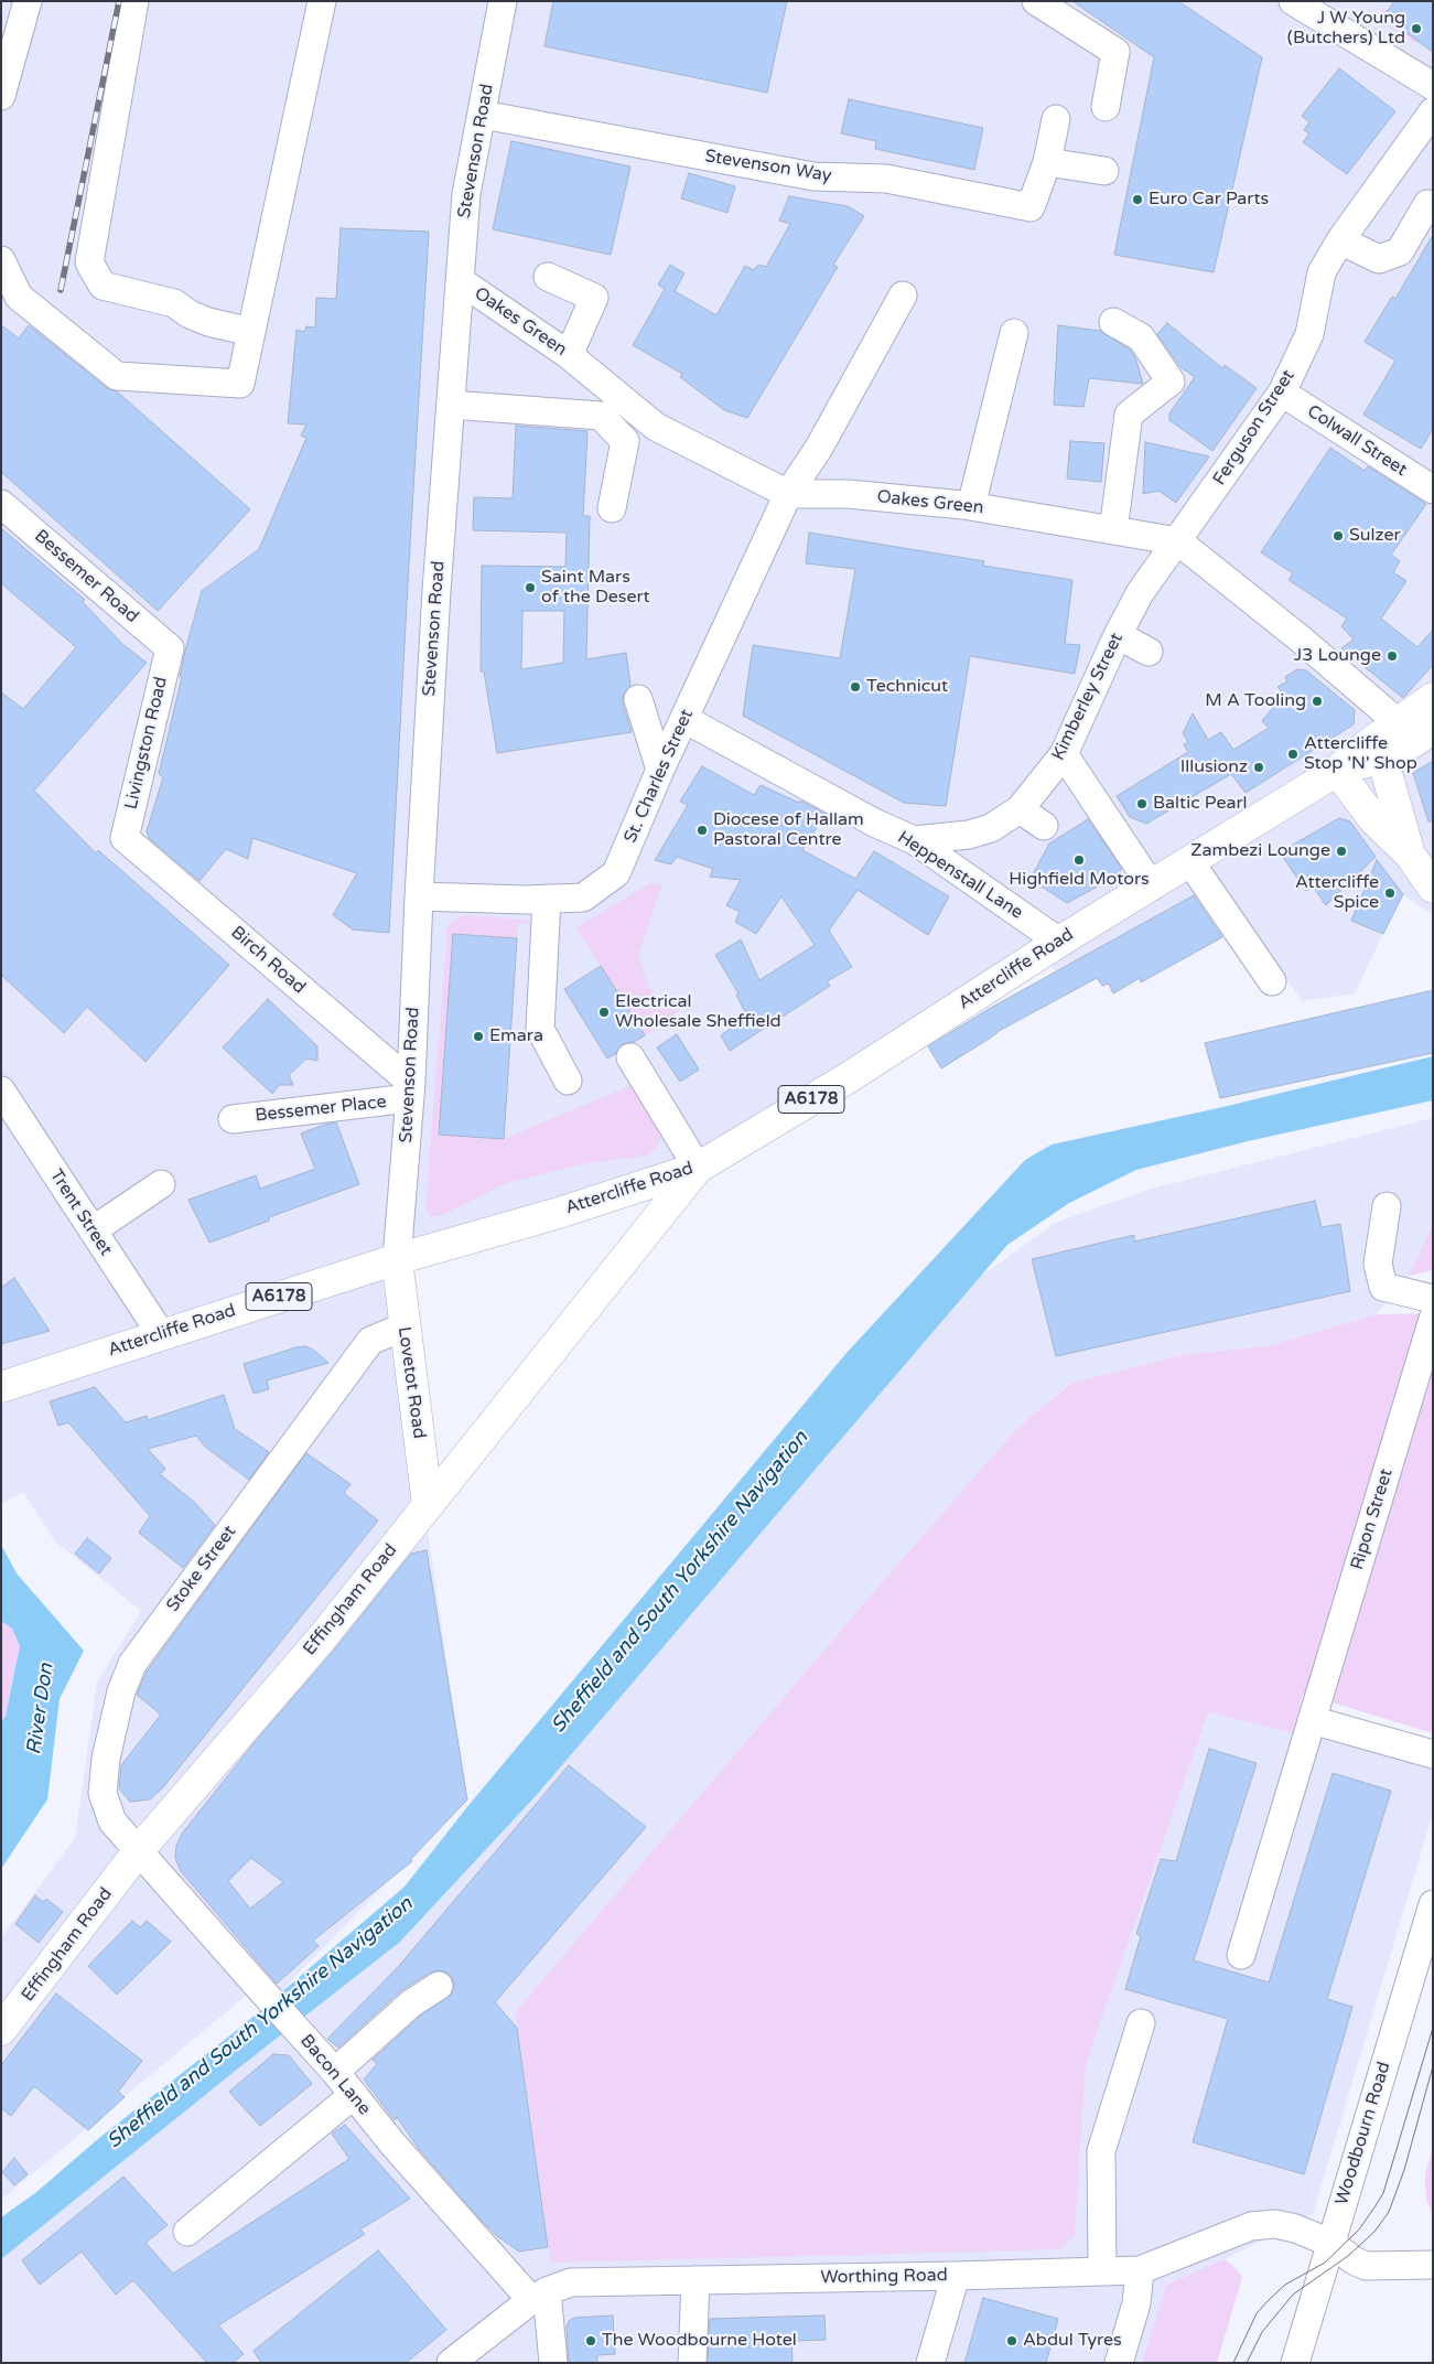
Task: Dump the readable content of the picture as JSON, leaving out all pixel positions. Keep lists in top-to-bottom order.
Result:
{
  "streets": {
    "main road": [
      "Attercliffe Road",
      "A6178",
      "Lovetot Road",
      "Effingham Road"
    ],
    "street": [
      "Stevenson Road",
      "Stevenson Way",
      "Oakes Green",
      "Ferguson Street",
      "Colwall Street",
      "Bessemer Road",
      "Kimberley Street",
      "Livingston Road",
      "St. Charles Street",
      "Heppenstall Lane",
      "Birch Road",
      "Bessemer Place",
      "Trent Street",
      "Ripon Street",
      "Stoke Street",
      "Bacon Lane",
      "Woodbourn Road",
      "Worthing Road"
    ]
  },
  "crossings": [
    ["Stevenson Road", "Stevenson Way"],
    ["Stevenson Road", "Oakes Green"],
    ["Stevenson Road", "St. Charles Street"],
    ["Stevenson Road", "Birch Road"],
    ["Stevenson Road", "Attercliffe Road"],
    ["Stevenson Road", "Bessemer Place"],
    ["Stevenson Road", "Lovetot Road"],
    ["Oakes Green", "Ferguson Street"],
    ["Oakes Green", "Kimberley Street"],
    ["Oakes Green", "St. Charles Street"],
    ["Oakes Green", "Attercliffe Road"],
    ["Ferguson Street", "Colwall Street"],
    ["Ferguson Street", "Kimberley Street"],
    ["Bessemer Road", "Livingston Road"],
    ["Kimberley Street", "Heppenstall Lane"],
    ["Livingston Road", "Birch Road"],
    ["St. Charles Street", "Heppenstall Lane"],
    ["Heppenstall Lane", "Attercliffe Road"],
    ["Birch Road", "Bessemer Place"],
    ["Attercliffe Road", "Trent Street"],
    ["Attercliffe Road", "Lovetot Road"],
    ["Attercliffe Road", "Effingham Road"],
    ["Lovetot Road", "Stoke Street"],
    ["Lovetot Road", "Effingham Road"],
    ["Stoke Street", "Effingham Road"],
    ["Stoke Street", "Bacon Lane"],
    ["Effingham Road", "Bacon Lane"],
    ["Bacon Lane", "Worthing Road"],
    ["Woodbourn Road", "Worthing Road"]
  ],
  "water": ["Sheffield and South Yorkshire Navigation", "River Don"],
  "places": [
    "J W Young (Butchers) Ltd",
    "Euro Car Parts",
    "Sulzer",
    "Saint Mars of the Desert",
    "J3 Lounge",
    "Technicut",
    "M A Tooling",
    "Attercliffe Stop 'N' Shop",
    "Illusionz",
    "Baltic Pearl",
    "Diocese of Hallam Pastoral Centre",
    "Zambezi Lounge",
    "Highfield Motors",
    "Attercliffe Spice",
    "Electrical Wholesale Sheffield",
    "Emara",
    "The Woodbourne Hotel",
    "Abdul Tyres"
  ]
}
